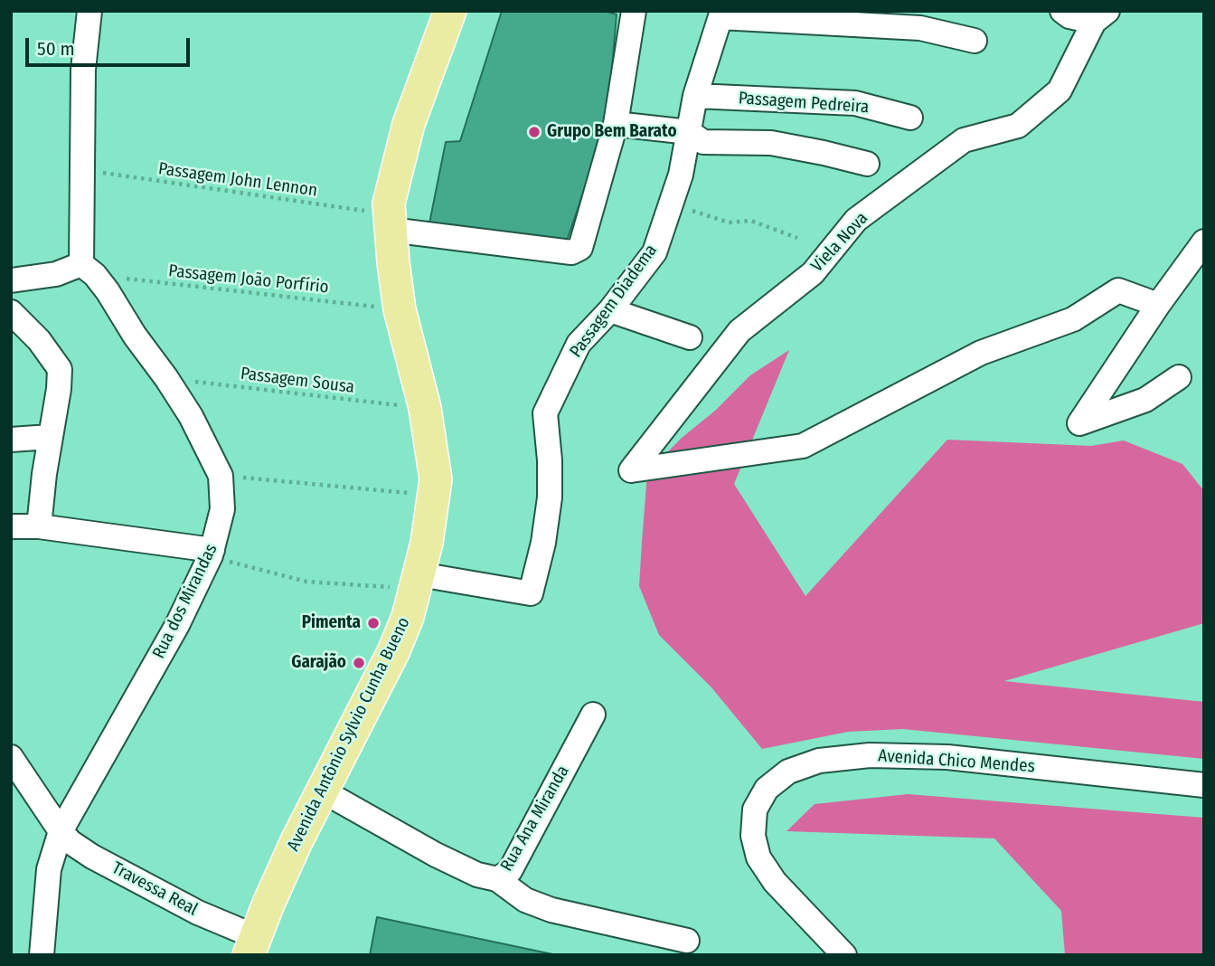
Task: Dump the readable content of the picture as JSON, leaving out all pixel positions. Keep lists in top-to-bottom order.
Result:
{
  "streets": {
    "main road": ["Avenida Antônio Sylvio Cunha Bueno"],
    "street": [
      "Passagem Pedreira",
      "Viela Nova",
      "Passagem Diadema",
      "Rua dos Mirandas",
      "Avenida Chico Mendes",
      "Rua Ana Miranda",
      "Travessa Real"
    ],
    "path": ["Passagem John Lennon", "Passagem João Porfírio", "Passagem Sousa"]
  },
  "crossings": [
    ["Passagem Pedreira", "Passagem Diadema"],
    ["Passagem John Lennon", "Avenida Antônio Sylvio Cunha Bueno"],
    ["Passagem João Porfírio", "Rua dos Mirandas"],
    ["Passagem João Porfírio", "Avenida Antônio Sylvio Cunha Bueno"],
    ["Passagem Diadema", "Avenida Antônio Sylvio Cunha Bueno"],
    ["Passagem Sousa", "Rua dos Mirandas"],
    ["Passagem Sousa", "Avenida Antônio Sylvio Cunha Bueno"],
    ["Rua dos Mirandas", "Travessa Real"],
    ["Avenida Antônio Sylvio Cunha Bueno", "Rua Ana Miranda"],
    ["Avenida Antônio Sylvio Cunha Bueno", "Travessa Real"]
  ],
  "places": ["Grupo Bem Barato", "Pimenta", "Garajão"],
  "scale_bar": "50 m"
}
